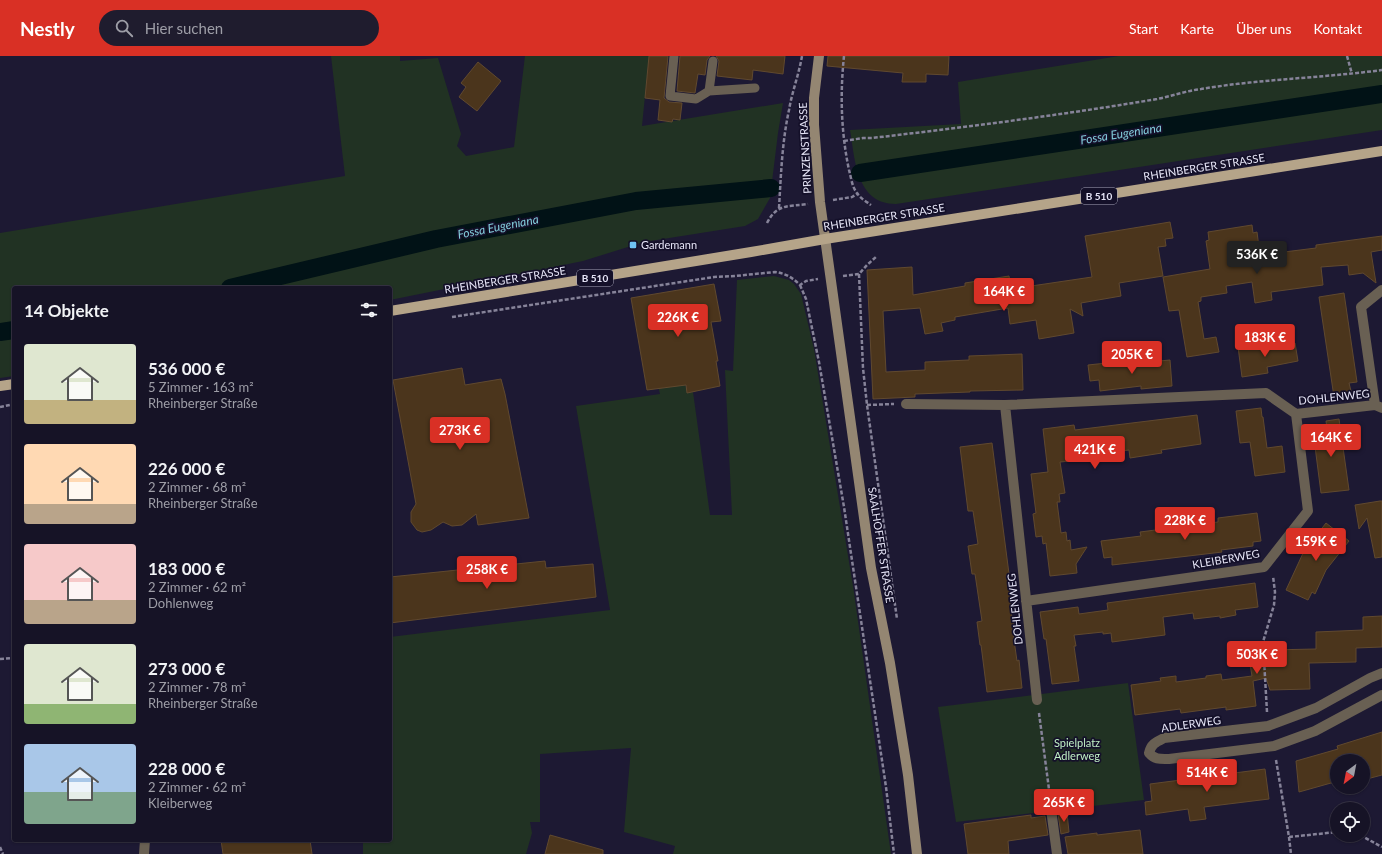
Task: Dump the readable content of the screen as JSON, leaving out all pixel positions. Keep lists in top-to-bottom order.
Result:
{
  "streets": {
    "main road": [
      "PRINZENSTRASSE",
      "RHEINBERGER STRASSE",
      "B 510",
      "SAALHOFFER STRASSE"
    ],
    "street": ["DOHLENWEG", "KLEIBERWEG", "ADLERWEG"]
  },
  "crossings": [
    ["PRINZENSTRASSE", "RHEINBERGER STRASSE"],
    ["PRINZENSTRASSE", "SAALHOFFER STRASSE"],
    ["RHEINBERGER STRASSE", "SAALHOFFER STRASSE"],
    ["DOHLENWEG", "KLEIBERWEG"]
  ],
  "water": ["Fossa Eugeniana"],
  "parks": ["Spielplatz Adlerweg"],
  "places": {
    "transit": ["Gardemann"]
  },
  "north": "bottom left",
  "page": {
    "header": "Nestly",
    "search": "Hier suchen",
    "nav": [
      "Start",
      "Karte",
      "Über uns",
      "Kontakt"
    ],
    "price": [
      "536K €",
      "164K €",
      "226K €",
      "183K €",
      "205K €",
      "273K €",
      "164K €",
      "421K €",
      "228K €",
      "159K €",
      "258K €",
      "503K €",
      "514K €",
      "265K €"
    ],
    "heading": "14 Objekte",
    "list": [
      {
        "name": "536 000 €",
        "note": "5 Zimmer · 163 m² · Rheinberger Straße"
      },
      {
        "name": "226 000 €",
        "note": "2 Zimmer · 68 m² · Rheinberger Straße"
      },
      {
        "name": "183 000 €",
        "note": "2 Zimmer · 62 m² · Dohlenweg"
      },
      {
        "name": "273 000 €",
        "note": "2 Zimmer · 78 m² · Rheinberger Straße"
      },
      {
        "name": "228 000 €",
        "note": "2 Zimmer · 62 m² · Kleiberweg"
      }
    ]
  }
}
